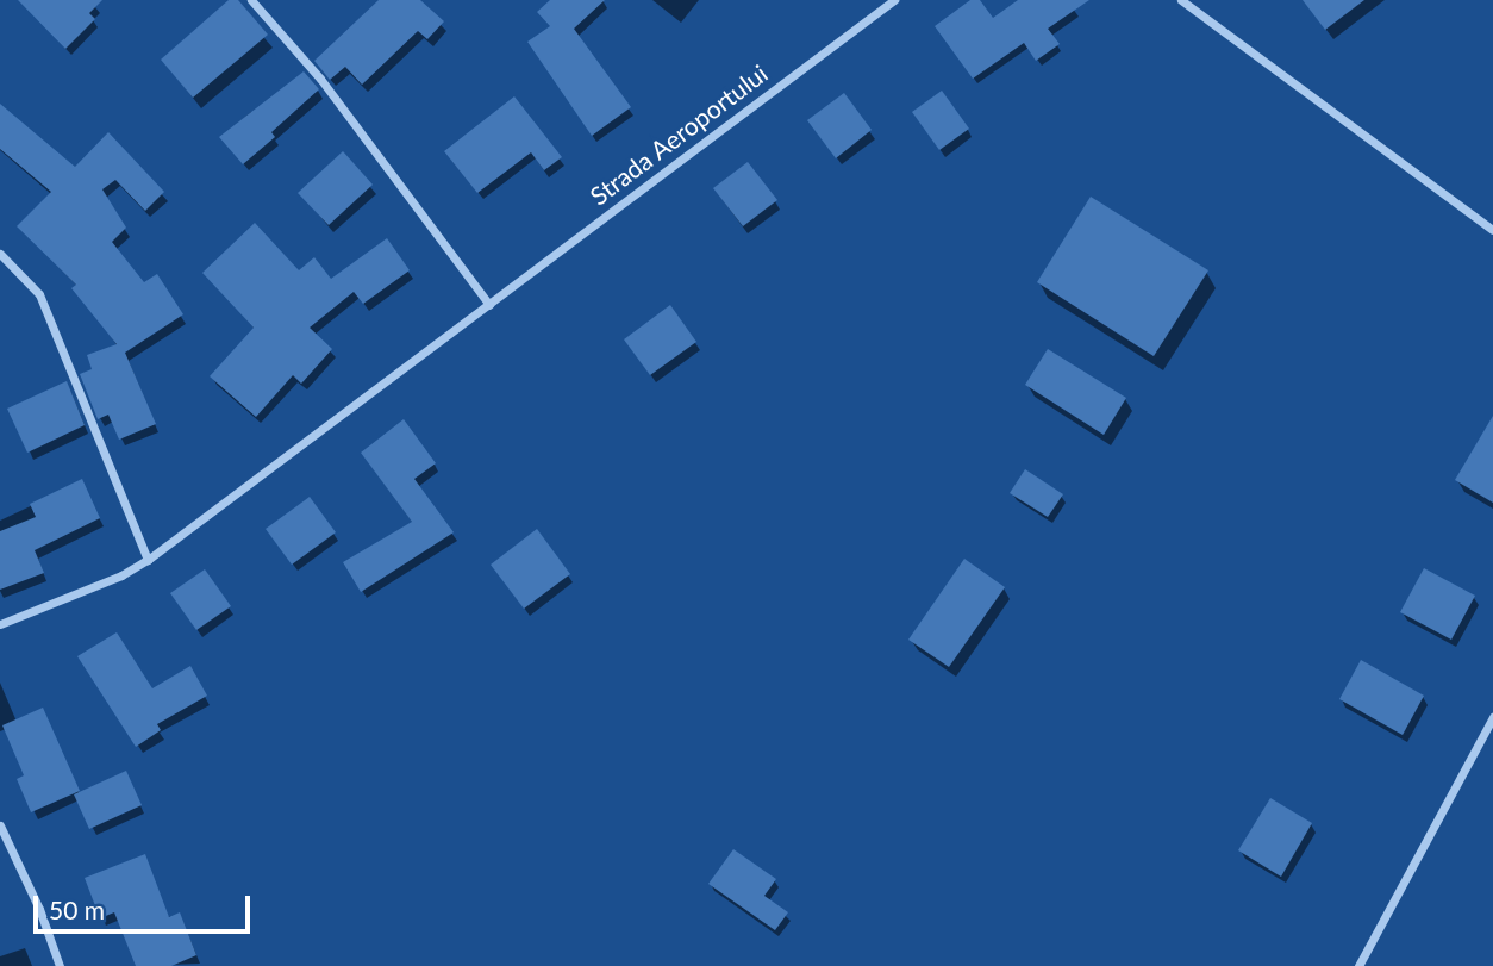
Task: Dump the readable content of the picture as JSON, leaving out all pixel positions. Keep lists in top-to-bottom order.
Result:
{
  "streets": {
    "street": ["Strada Aeroportului"]
  },
  "scale_bar": "50 m"
}
